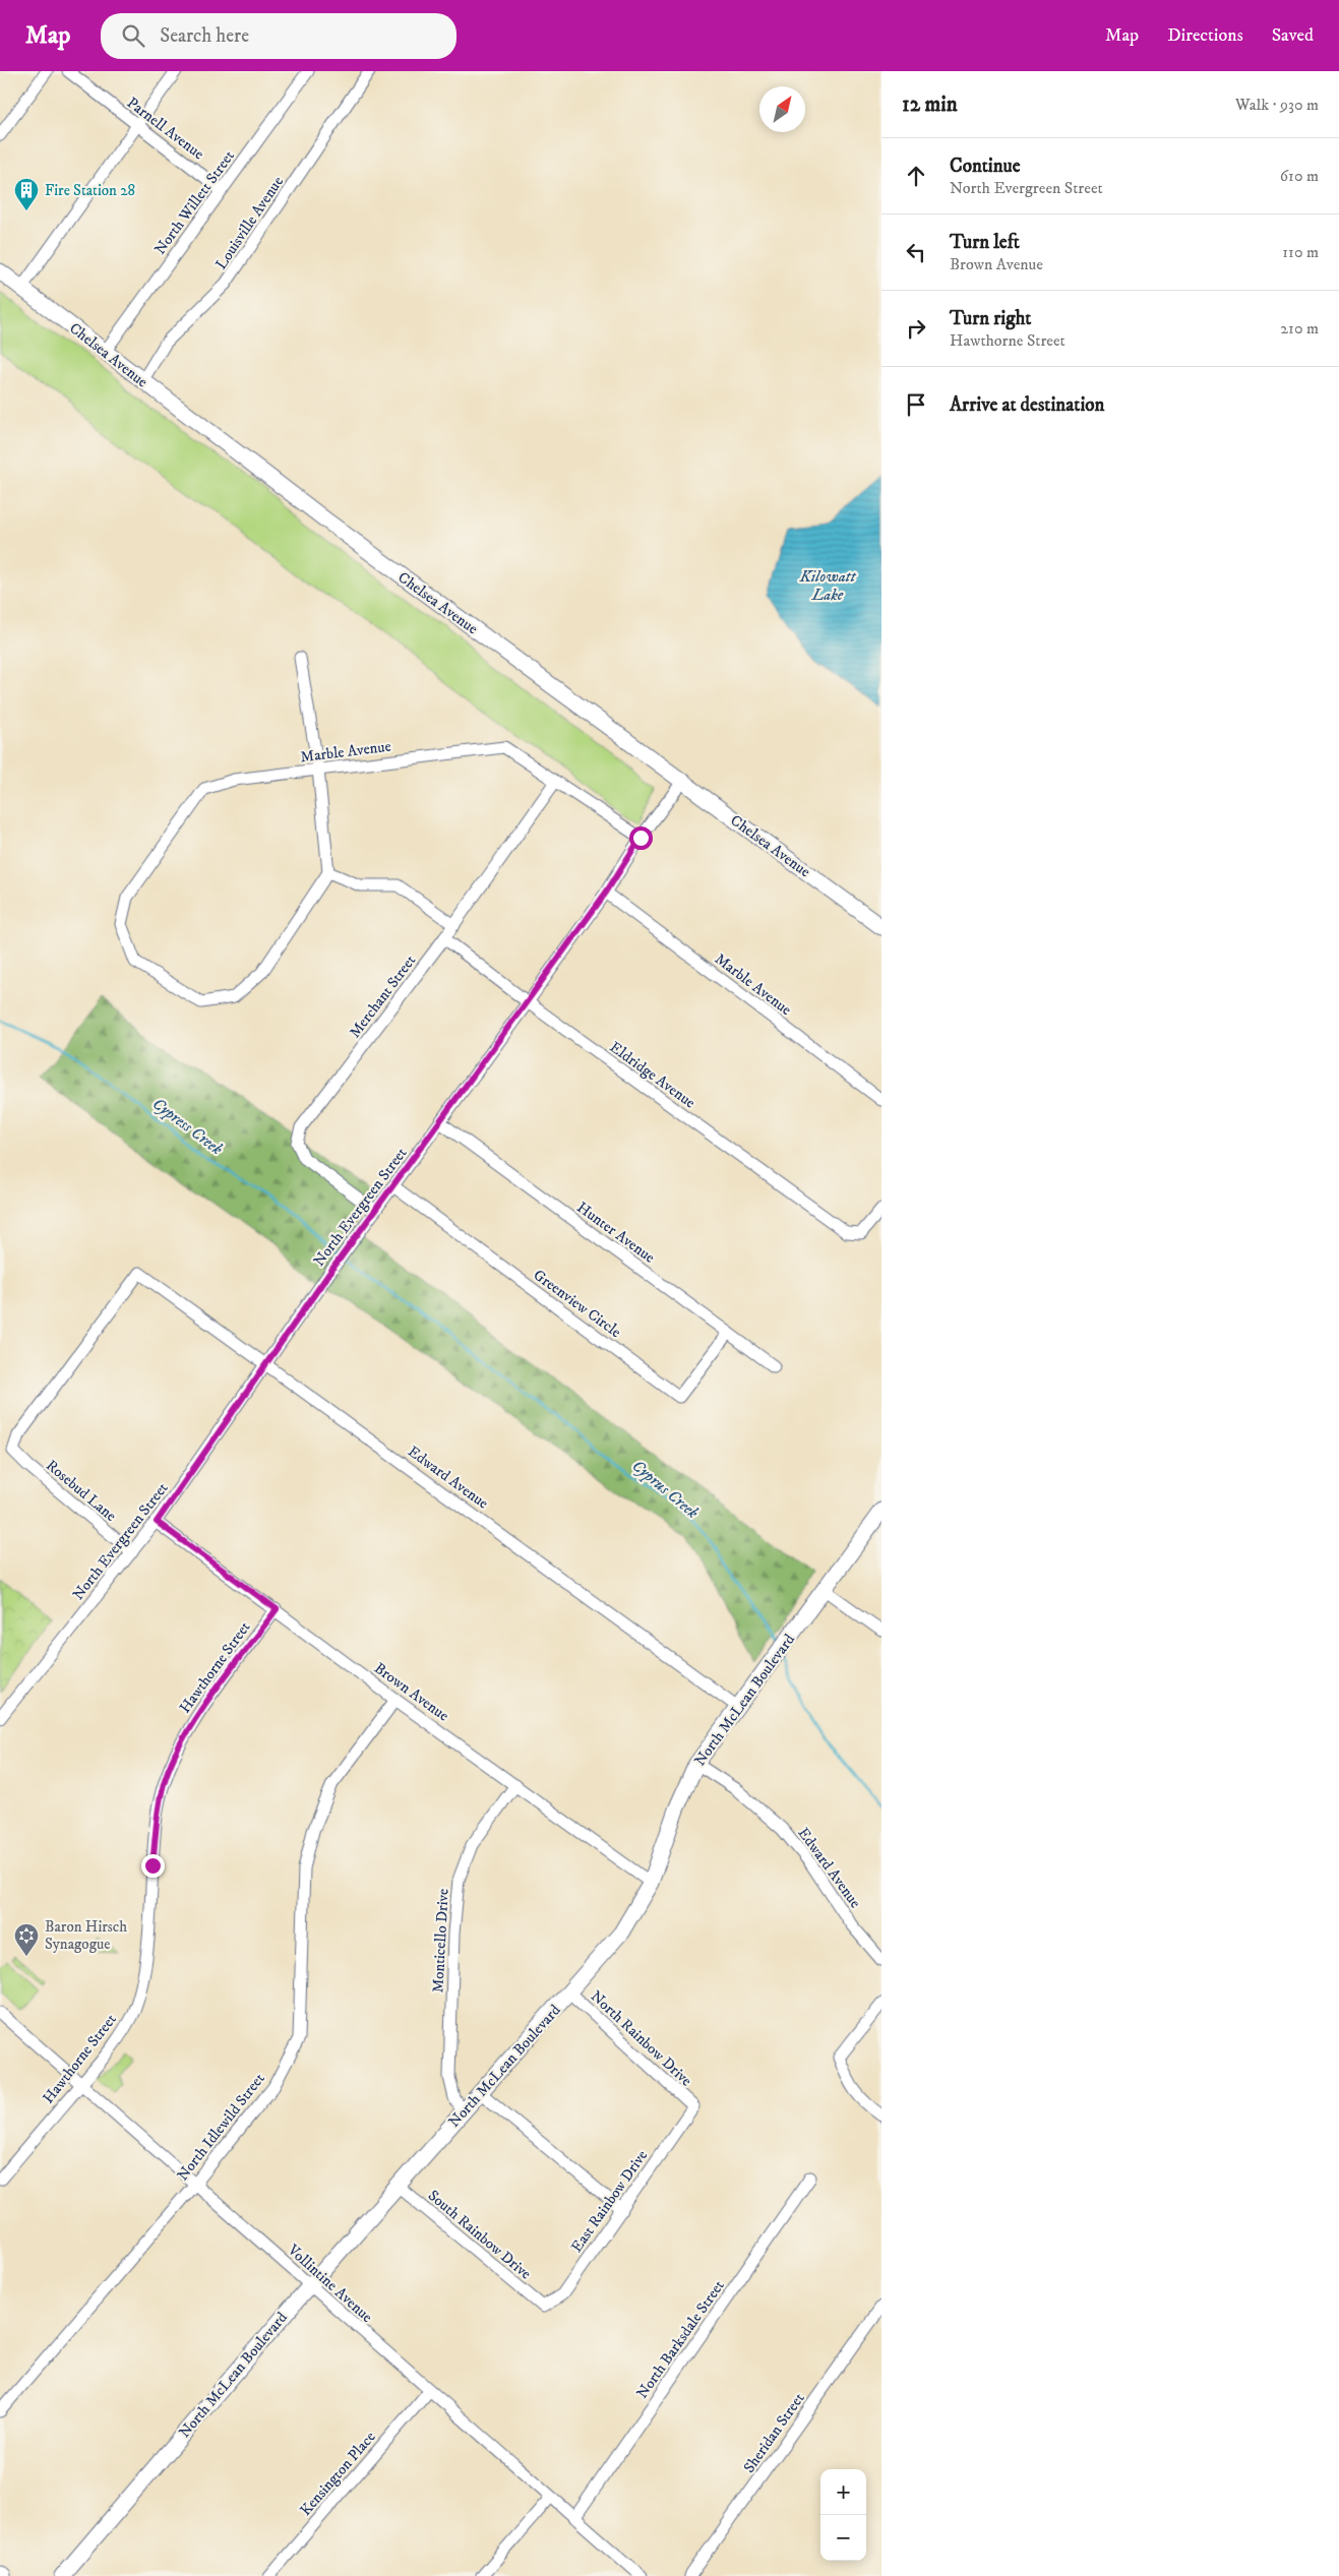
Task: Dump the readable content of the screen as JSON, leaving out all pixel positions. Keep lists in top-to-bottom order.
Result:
{
  "streets": {
    "main road": ["Chelsea Avenue", "North McLean Boulevard"],
    "street": [
      "Parnell Avenue",
      "North Willett Street",
      "Louisville Avenue",
      "Marble Avenue",
      "Merchant Street",
      "Eldridge Avenue",
      "North Evergreen Street",
      "Hunter Avenue",
      "Greenview Circle",
      "Edward Avenue",
      "Rosebud Lane",
      "Hawthorne Street",
      "Brown Avenue",
      "Monticello Drive",
      "North Rainbow Drive",
      "North Idlewild Street",
      "East Rainbow Drive",
      "South Rainbow Drive",
      "Vollintine Avenue",
      "North Barksdale Street",
      "Sheridan Street",
      "Kensington Place"
    ]
  },
  "crossings": [
    ["Parnell Avenue", "North Willett Street"],
    ["North Willett Street", "Chelsea Avenue"],
    ["Louisville Avenue", "Chelsea Avenue"],
    ["Chelsea Avenue", "North Evergreen Street"],
    ["Marble Avenue", "Merchant Street"],
    ["Marble Avenue", "North Evergreen Street"],
    ["Merchant Street", "Eldridge Avenue"],
    ["Merchant Street", "North Evergreen Street"],
    ["Eldridge Avenue", "North Evergreen Street"],
    ["North Evergreen Street", "Hunter Avenue"],
    ["North Evergreen Street", "Greenview Circle"],
    ["North Evergreen Street", "Edward Avenue"],
    ["North Evergreen Street", "Rosebud Lane"],
    ["North Evergreen Street", "Brown Avenue"],
    ["Hunter Avenue", "Greenview Circle"],
    ["Edward Avenue", "Rosebud Lane"],
    ["Edward Avenue", "North McLean Boulevard"],
    ["Hawthorne Street", "Brown Avenue"],
    ["Hawthorne Street", "Vollintine Avenue"],
    ["Brown Avenue", "North McLean Boulevard"],
    ["Brown Avenue", "Monticello Drive"],
    ["Brown Avenue", "North Idlewild Street"],
    ["North McLean Boulevard", "Monticello Drive"],
    ["North McLean Boulevard", "North Rainbow Drive"],
    ["North McLean Boulevard", "South Rainbow Drive"],
    ["North McLean Boulevard", "Vollintine Avenue"],
    ["North Rainbow Drive", "East Rainbow Drive"],
    ["North Idlewild Street", "Vollintine Avenue"],
    ["East Rainbow Drive", "South Rainbow Drive"],
    ["Vollintine Avenue", "North Barksdale Street"],
    ["Vollintine Avenue", "Kensington Place"]
  ],
  "water": ["Kilowatt Lake", "Cypress Creek", "Cyprus Creek"],
  "places": {
    "building": ["Fire Station 28"],
    "synagogue": ["Baron Hirsch Synagogue"]
  },
  "north": "top right",
  "page": {
    "header": "Map",
    "search": "Search here",
    "nav": ["Map", "Directions", "Saved"],
    "heading": ["12 min", "Walk · 930 m"],
    "list": [
      ["Continue", "North Evergreen Street", "610 m"],
      ["Turn left", "Brown Avenue", "110 m"],
      ["Turn right", "Hawthorne Street", "210 m"],
      "Arrive at destination"
    ],
    "map_buttons": ["+", "−"]
  }
}
